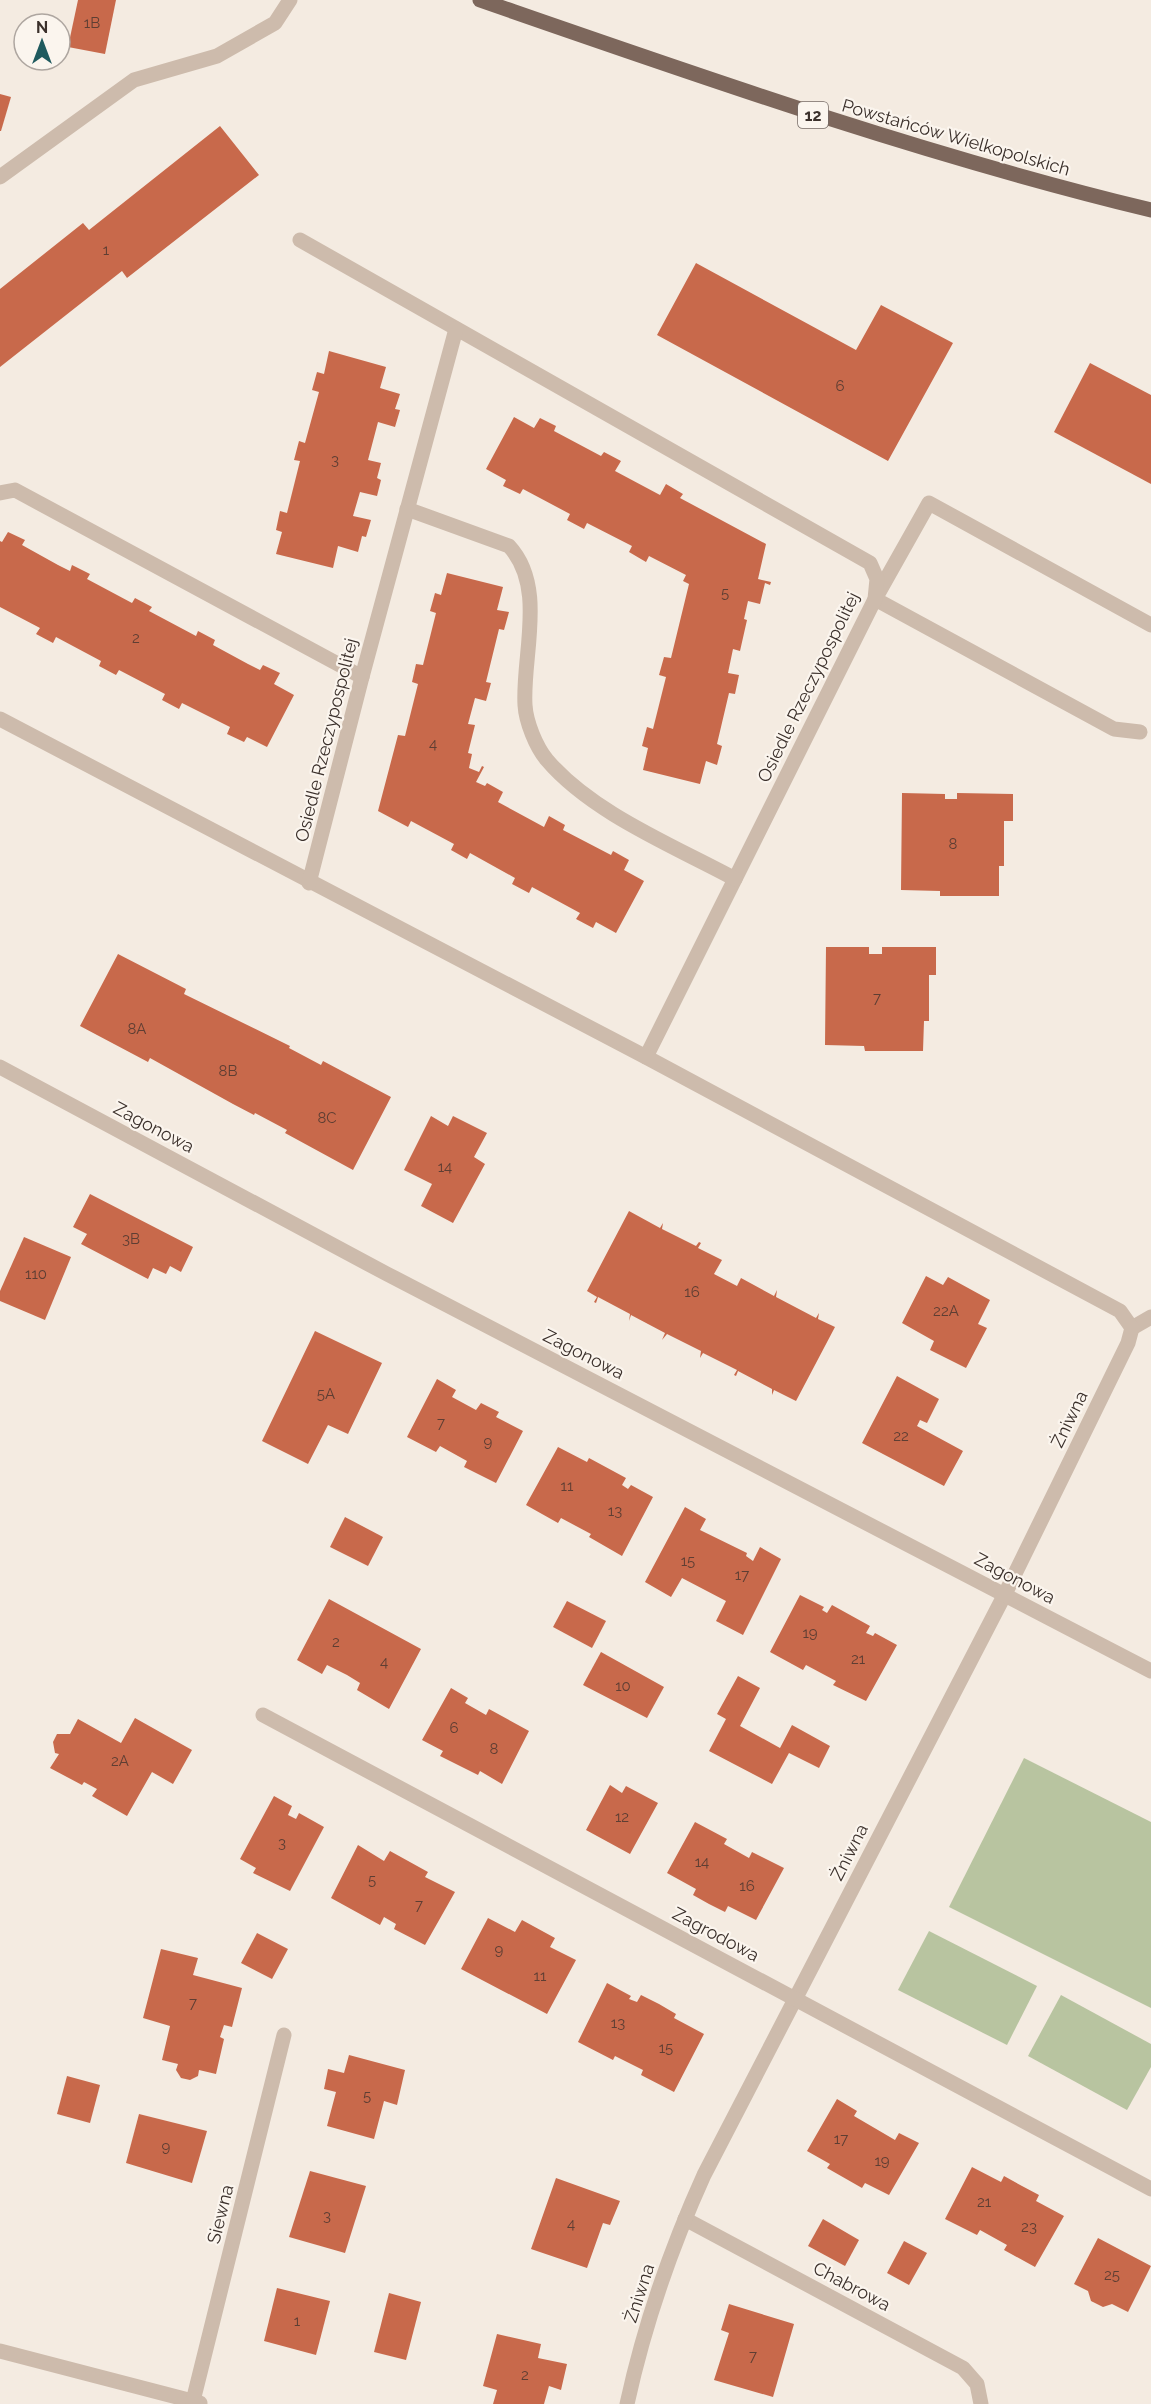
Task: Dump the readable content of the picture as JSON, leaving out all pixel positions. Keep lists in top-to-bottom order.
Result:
{
  "streets": {
    "main road": ["12", "Powstańców Wielkopolskich"],
    "street": [
      "Osiedle Rzeczypospolitej",
      "Zagonowa",
      "Żniwna",
      "Zagrodowa",
      "Siewna",
      "Chabrowa"
    ]
  },
  "crossings": [
    ["Zagonowa", "Żniwna"],
    ["Żniwna", "Zagrodowa"],
    ["Żniwna", "Chabrowa"]
  ],
  "house_numbers": [
    "1B",
    "1",
    "6",
    "3",
    "5",
    "2",
    "4",
    "8",
    "7",
    "8A",
    "8B",
    "8C",
    "14",
    "3B",
    "110",
    "16",
    "22A",
    "5A",
    "7",
    "22",
    "9",
    "11",
    "13",
    "15",
    "17",
    "19",
    "2",
    "21",
    "4",
    "10",
    "6",
    "8",
    "2A",
    "12",
    "3",
    "14",
    "5",
    "16",
    "7",
    "9",
    "11",
    "7",
    "13",
    "15",
    "5",
    "17",
    "9",
    "19",
    "21",
    "3",
    "4",
    "23",
    "25",
    "1",
    "7",
    "2"
  ],
  "north": "top"
}
